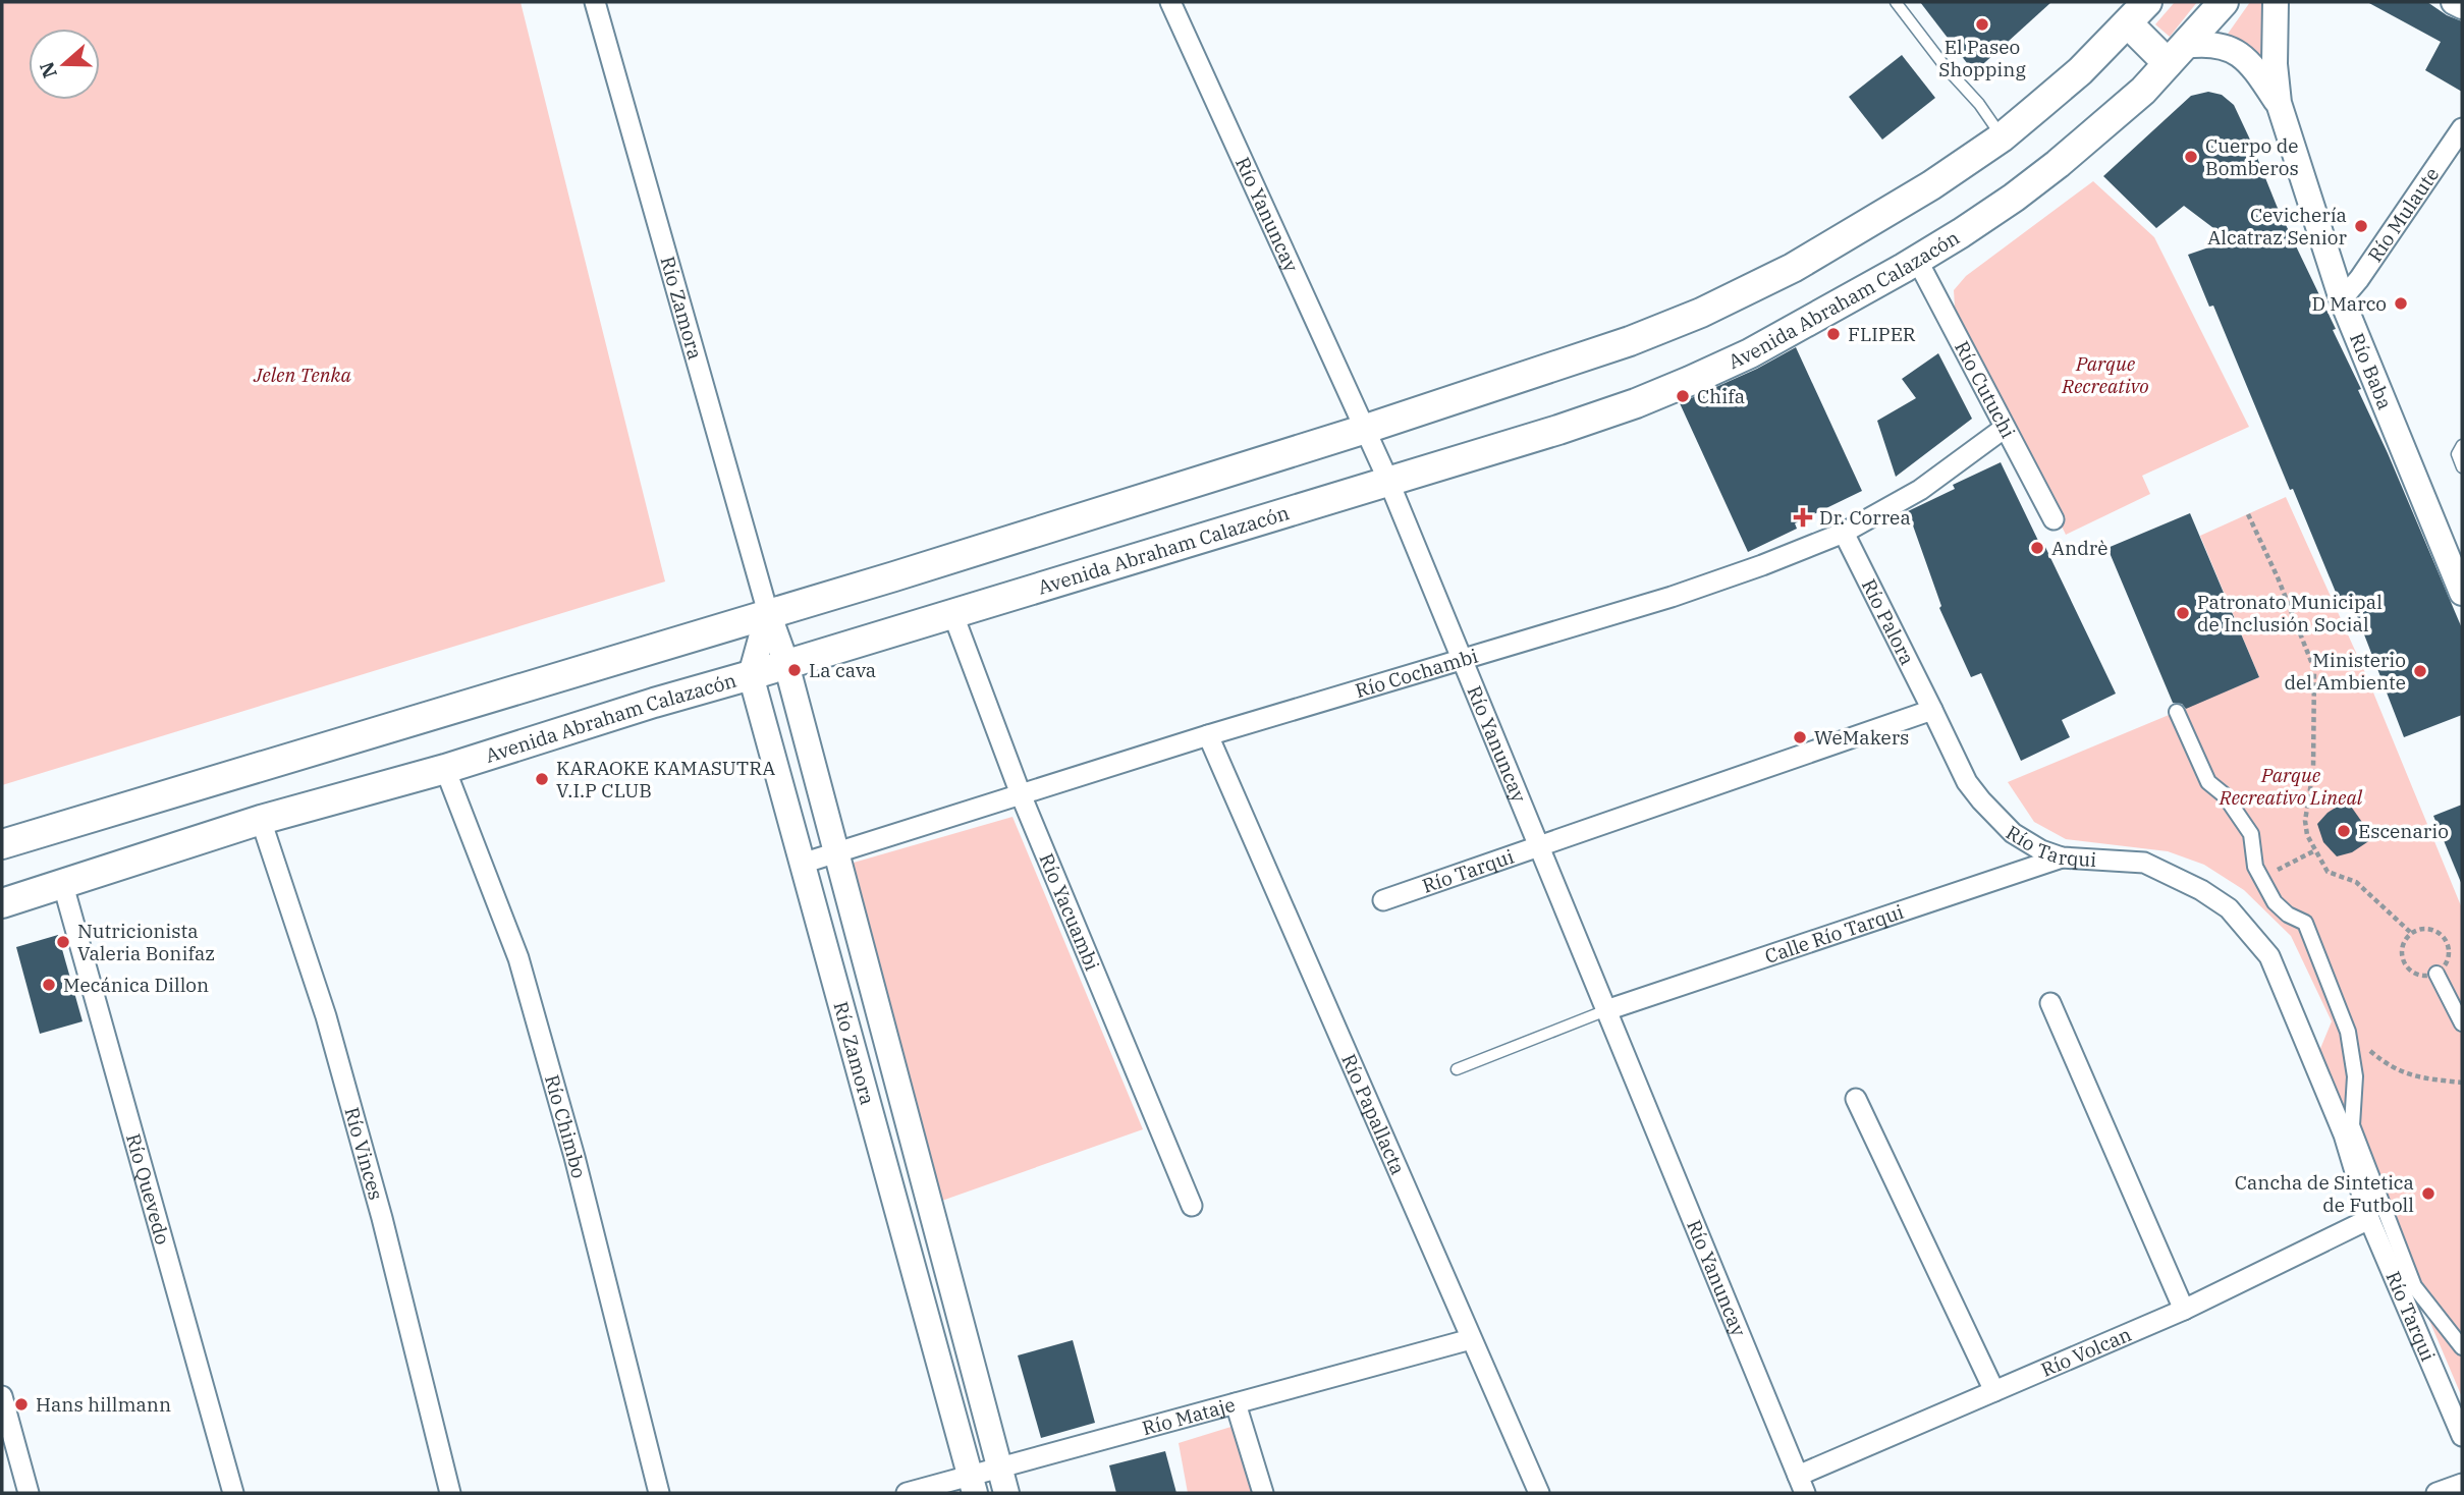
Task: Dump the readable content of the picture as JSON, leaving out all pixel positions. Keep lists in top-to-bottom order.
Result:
{
  "streets": {
    "main road": ["Avenida Abraham Calazacón"],
    "street": [
      "Río Yanuncay",
      "Río Mulaute",
      "Río Zamora",
      "Río Baba",
      "Río Cutuchi",
      "Río Palora",
      "Río Cochambi",
      "Río Tarqui",
      "Río Yacuambi",
      "Calle Río Tarqui",
      "Río Papallacta",
      "Río Chimbo",
      "Río Vinces",
      "Río Quevedo",
      "Río Volcan",
      "Río Mataje"
    ]
  },
  "crossings": [
    ["Río Yanuncay", "Avenida Abraham Calazacón"],
    ["Río Yanuncay", "Río Cochambi"],
    ["Río Yanuncay", "Río Tarqui"],
    ["Río Yanuncay", "Calle Río Tarqui"],
    ["Río Yanuncay", "Río Volcan"],
    ["Río Mulaute", "Río Baba"],
    ["Avenida Abraham Calazacón", "Río Zamora"],
    ["Avenida Abraham Calazacón", "Río Baba"],
    ["Avenida Abraham Calazacón", "Río Cutuchi"],
    ["Avenida Abraham Calazacón", "Río Yacuambi"],
    ["Avenida Abraham Calazacón", "Río Chimbo"],
    ["Avenida Abraham Calazacón", "Río Vinces"],
    ["Avenida Abraham Calazacón", "Río Quevedo"],
    ["Río Zamora", "Río Cochambi"],
    ["Río Zamora", "Río Mataje"],
    ["Río Cutuchi", "Río Cochambi"],
    ["Río Palora", "Río Cochambi"],
    ["Río Palora", "Río Tarqui"],
    ["Río Cochambi", "Río Yacuambi"],
    ["Río Cochambi", "Río Papallacta"],
    ["Río Tarqui", "Calle Río Tarqui"],
    ["Río Tarqui", "Río Volcan"],
    ["Río Papallacta", "Río Mataje"]
  ],
  "parks": ["Parque Recreativo", "Jelen Tenka", "Parque Recreativo Lineal"],
  "places": {
    "other": [
      "El Paseo Shopping",
      "Cuerpo de Bomberos",
      "Cevichería Alcatraz Senior",
      "D Marco",
      "FLIPER",
      "Chifa",
      "Andrè",
      "Patronato Municipal de Inclusión Social",
      "La cava",
      "Ministerio del Ambiente",
      "WeMakers",
      "KARAOKE KAMASUTRA V.I.P CLUB",
      "Escenario",
      "Nutricionista Valeria Bonifaz",
      "Mecánica Dillon",
      "Cancha de Sintetica de Futboll",
      "Hans hillmann"
    ],
    "health": ["Dr. Correa"]
  },
  "north": "left"
}
